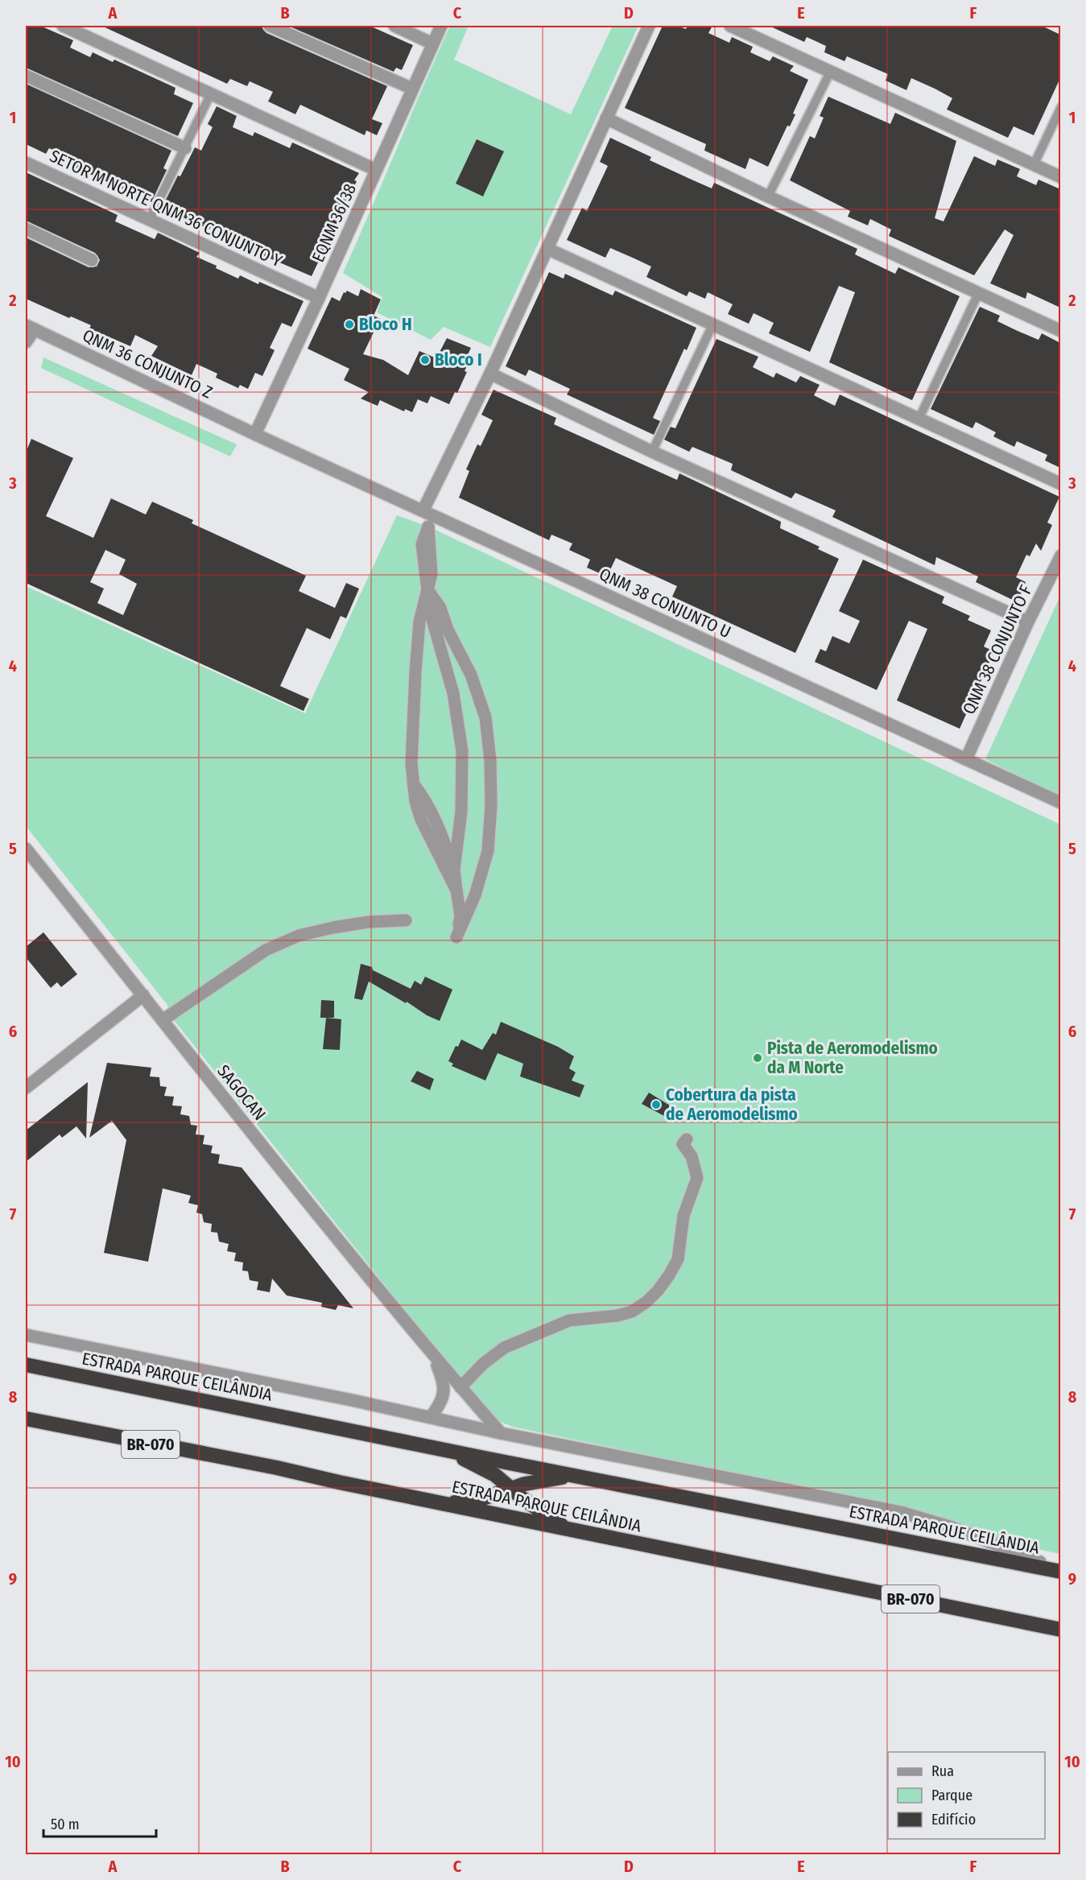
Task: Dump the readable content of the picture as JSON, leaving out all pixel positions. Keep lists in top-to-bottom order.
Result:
{
  "streets": {
    "highway": ["ESTRADA PARQUE CEILÂNDIA", "BR-070"],
    "street": [
      "SETOR M NORTE QNM 36 CONJUNTO Y",
      "EQNM 36/38",
      "QNM 36 CONJUNTO Z",
      "QNM 38 CONJUNTO U",
      "QNM 38 CONJUNTO F",
      "SAGOCAN"
    ]
  },
  "crossings": [
    ["SETOR M NORTE QNM 36 CONJUNTO Y", "EQNM 36/38"],
    ["EQNM 36/38", "QNM 36 CONJUNTO Z"],
    ["EQNM 36/38", "QNM 38 CONJUNTO U"],
    ["QNM 36 CONJUNTO Z", "QNM 38 CONJUNTO U"],
    ["QNM 38 CONJUNTO U", "QNM 38 CONJUNTO F"]
  ],
  "places": [
    "Bloco H",
    "Bloco I",
    "Pista de Aeromodelismo da M Norte",
    "Cobertura da pista de Aeromodelismo"
  ],
  "legend": ["Rua", "Parque", "Edifício"],
  "scale_bar": "50 m",
  "grid": {
    "columns": [
      "A",
      "B",
      "C",
      "D",
      "E",
      "F"
    ],
    "rows": [
      "1",
      "2",
      "3",
      "4",
      "5",
      "6",
      "7",
      "8",
      "9",
      "10"
    ]
  }
}
